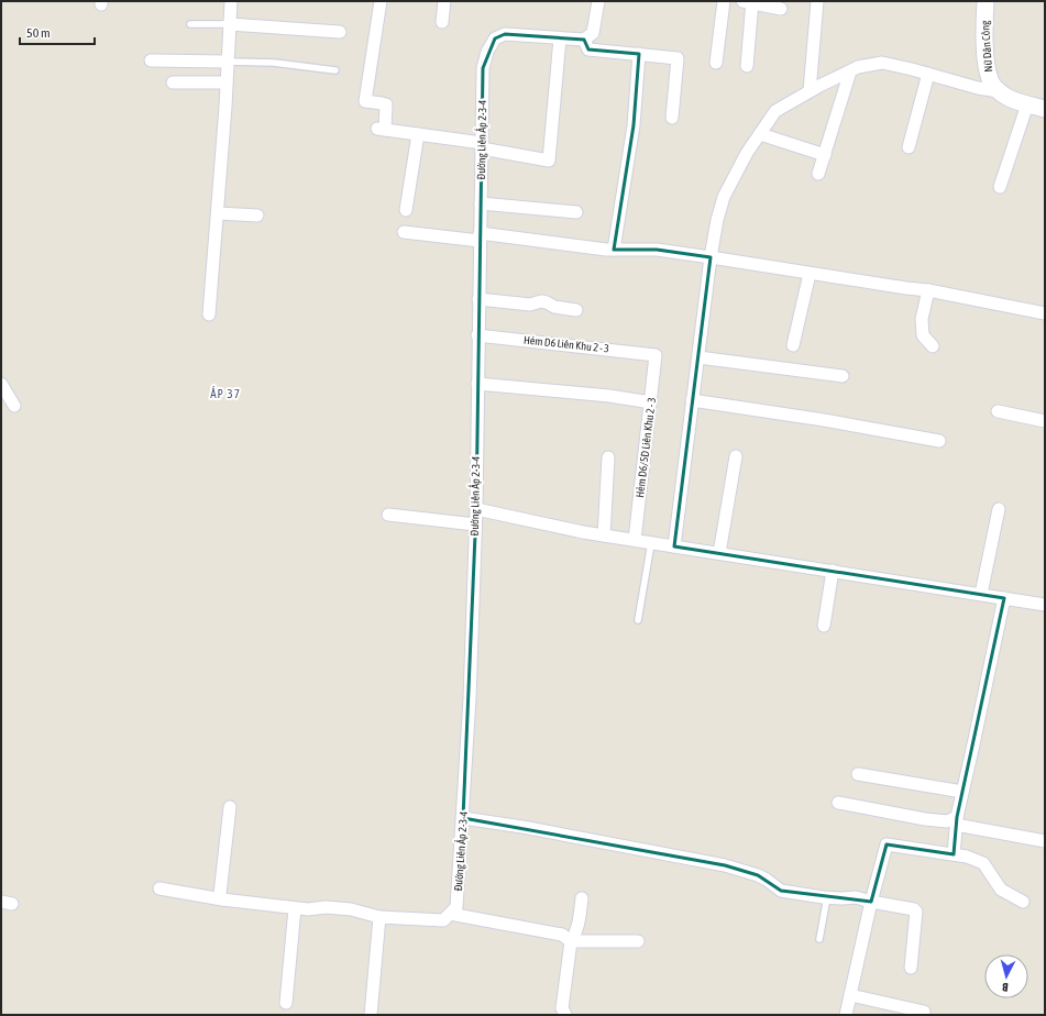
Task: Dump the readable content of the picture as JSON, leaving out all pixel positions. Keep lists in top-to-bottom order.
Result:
{
  "streets": {
    "street": [
      "Nữ Dân Công",
      "Đường Liên Ấp 2-3-4",
      "Hẻm D6 Liên Khu 2 - 3",
      "Hẻm D6/5D Liên Khu 2 - 3"
    ]
  },
  "crossings": [
    ["Đường Liên Ấp 2-3-4", "Hẻm D6 Liên Khu 2 - 3"],
    ["Hẻm D6 Liên Khu 2 - 3", "Hẻm D6/5D Liên Khu 2 - 3"]
  ],
  "districts": ["ẤP 37"],
  "scale_bar": "50 m",
  "north": "bottom"
}
